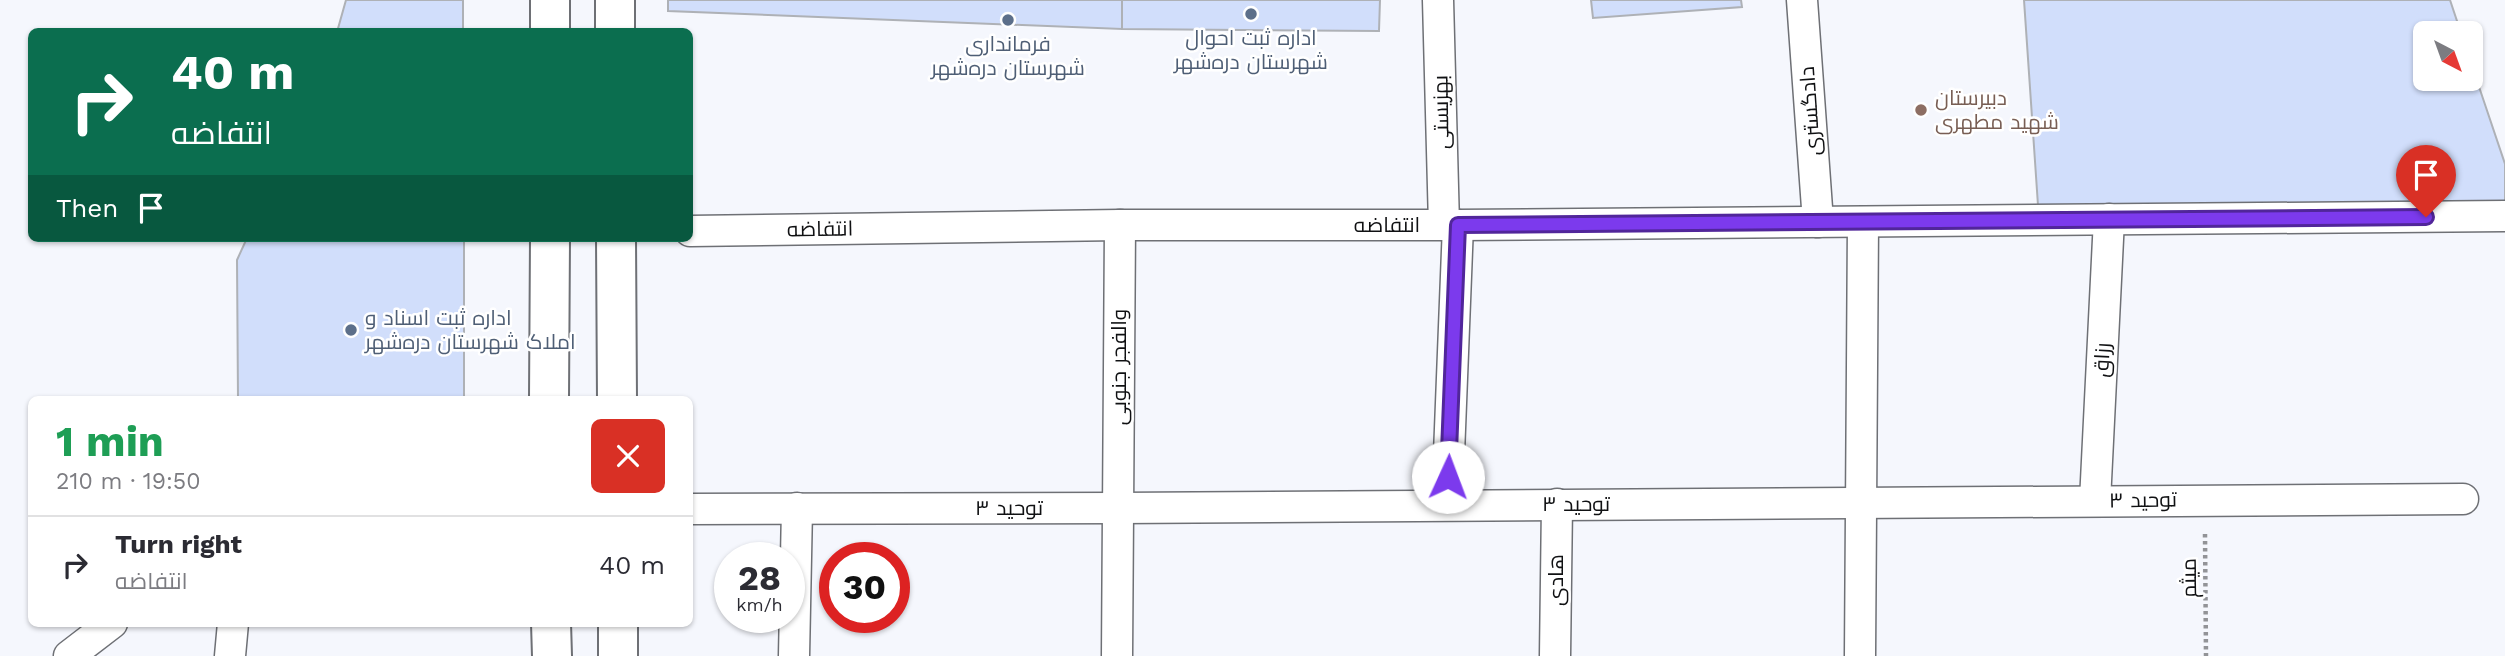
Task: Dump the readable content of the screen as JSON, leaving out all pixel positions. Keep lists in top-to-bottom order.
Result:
{
  "streets": {
    "street": [
      "دادگستری",
      "بهزیستی",
      "انتفاضه",
      "رزاق",
      "والفجر جنوبی",
      "توحید ۳",
      "هادی"
    ],
    "path": ["میثم"]
  },
  "crossings": [
    ["دادگستری", "انتفاضه"],
    ["بهزیستی", "انتفاضه"],
    ["بهزیستی", "توحید ۳"],
    ["انتفاضه", "رزاق"],
    ["انتفاضه", "والفجر جنوبی"],
    ["رزاق", "توحید ۳"],
    ["والفجر جنوبی", "توحید ۳"],
    ["توحید ۳", "میثم"],
    ["توحید ۳", "هادی"]
  ],
  "places": [
    "اداره ثبت احوال شهرستان دره‌شهر",
    "فرمانداری شهرستان دره‌شهر",
    "دبیرستان شهید مطهری",
    "اداره ثبت اسناد و املاک شهرستان دره‌شهر"
  ],
  "north": "bottom right",
  "page": {
    "turn": ["40 m", "انتفاضه"],
    "then": "Then",
    "heading": ["1 min", "210 m · 19:50"],
    "list": [
      {
        "name": "Turn right",
        "note": "انتفاضه",
        "value": "40 m"
      }
    ],
    "speed": "28 km/h",
    "limit": "30"
  }
}
